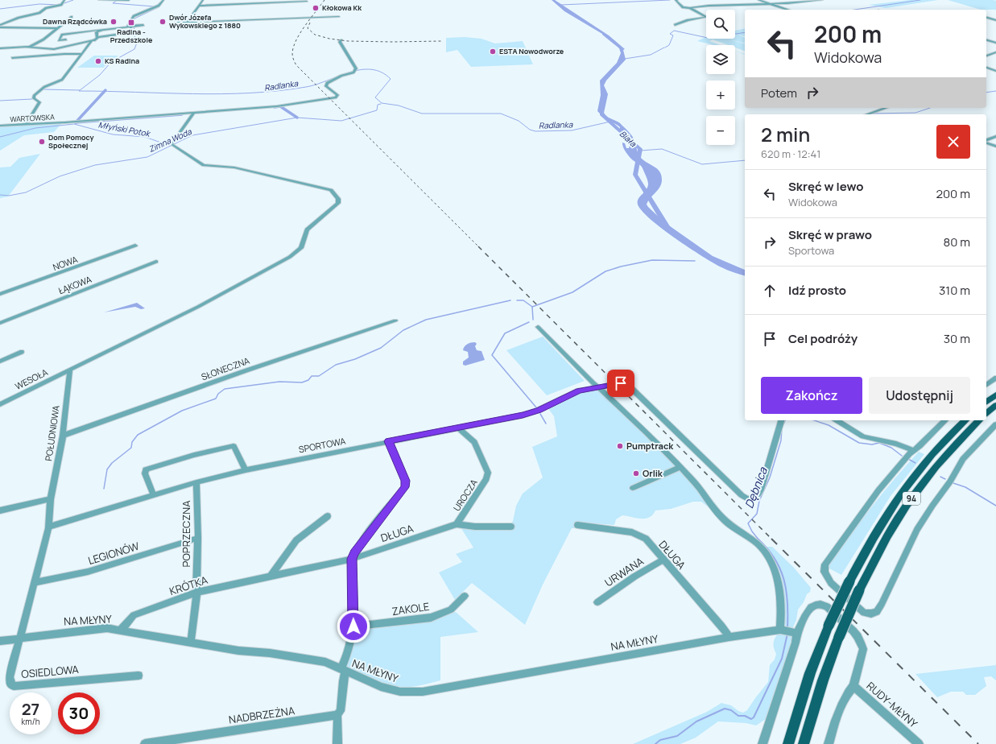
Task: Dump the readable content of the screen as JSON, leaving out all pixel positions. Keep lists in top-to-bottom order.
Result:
{
  "streets": {
    "main road": ["94"],
    "street": [
      "WARTOWSKA",
      "NOWA",
      "ŁĄKOWA",
      "SŁONECZNA",
      "WESOŁA",
      "POŁUDNIOWA",
      "SPORTOWA",
      "UROCZA",
      "DŁUGA",
      "POPRZECZNA",
      "LEGIONÓW",
      "URWANA",
      "KRÓTKA",
      "ZAKOLE",
      "NA MŁYNY",
      "OSIEDLOWA",
      "RUDY-MŁYNY",
      "NADBRZEŻNA"
    ]
  },
  "crossings": [
    ["SŁONECZNA", "POŁUDNIOWA"],
    ["WESOŁA", "POŁUDNIOWA"],
    ["POŁUDNIOWA", "SPORTOWA"],
    ["POŁUDNIOWA", "LEGIONÓW"],
    ["POŁUDNIOWA", "NA MŁYNY"],
    ["POŁUDNIOWA", "OSIEDLOWA"],
    ["SPORTOWA", "UROCZA"],
    ["SPORTOWA", "POPRZECZNA"],
    ["UROCZA", "DŁUGA"],
    ["DŁUGA", "URWANA"],
    ["DŁUGA", "KRÓTKA"],
    ["DŁUGA", "NA MŁYNY"],
    ["POPRZECZNA", "LEGIONÓW"],
    ["POPRZECZNA", "KRÓTKA"],
    ["POPRZECZNA", "NA MŁYNY"],
    ["KRÓTKA", "NA MŁYNY"],
    ["NA MŁYNY", "OSIEDLOWA"]
  ],
  "water": [
    "Radlanka",
    "Młyński Potok",
    "Biała",
    "Zimna Woda",
    "Dębnica"
  ],
  "places": {
    "other": [
      "Kłokowa Kk",
      "Dawna Rządcówka",
      "Dwór Józefa Wykowskiego z 1880",
      "ESTA Nowodworze",
      "KS Radlna",
      "Dom Pomocy Społecznej",
      "Pumptrack",
      "Orlik"
    ],
    "transit": ["Radlna - Przedszkole"]
  },
  "page": {
    "map_buttons": ["+", "−"],
    "turn": ["200 m", "Widokowa"],
    "then": "Potem",
    "heading": ["2 min", "620 m · 12:41"],
    "list": [
      {
        "name": "Skręć w lewo",
        "note": "Widokowa",
        "value": "200 m"
      },
      {
        "name": "Skręć w prawo",
        "note": "Sportowa",
        "value": "80 m"
      },
      {
        "name": "Idź prosto",
        "value": "310 m"
      },
      {
        "name": "Cel podróży",
        "value": "30 m"
      }
    ],
    "buttons": ["Zakończ", "Udostępnij"],
    "speed": "27 km/h",
    "limit": "30"
  }
}
